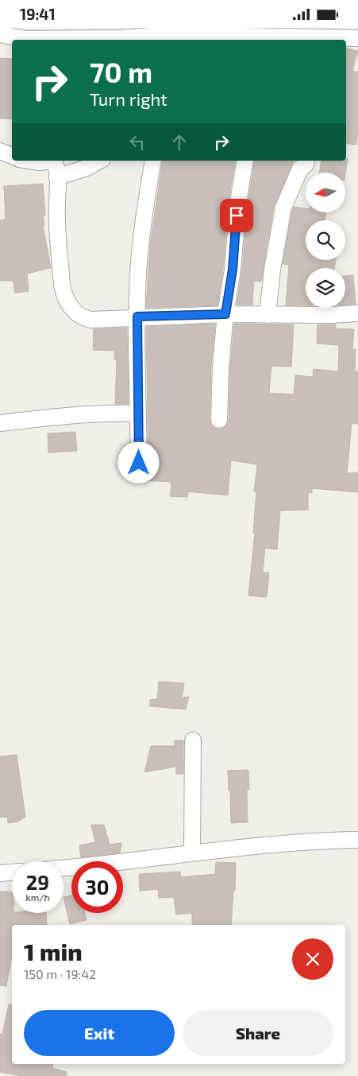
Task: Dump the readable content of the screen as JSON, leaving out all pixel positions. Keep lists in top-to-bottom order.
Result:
{
  "north": "left",
  "page": {
    "status": "19:41",
    "turn": ["70 m", "Turn right"],
    "speed": "29 km/h",
    "limit": "30",
    "heading": ["1 min", "150 m · 19:42"],
    "buttons": ["Exit", "Share"]
  }
}
